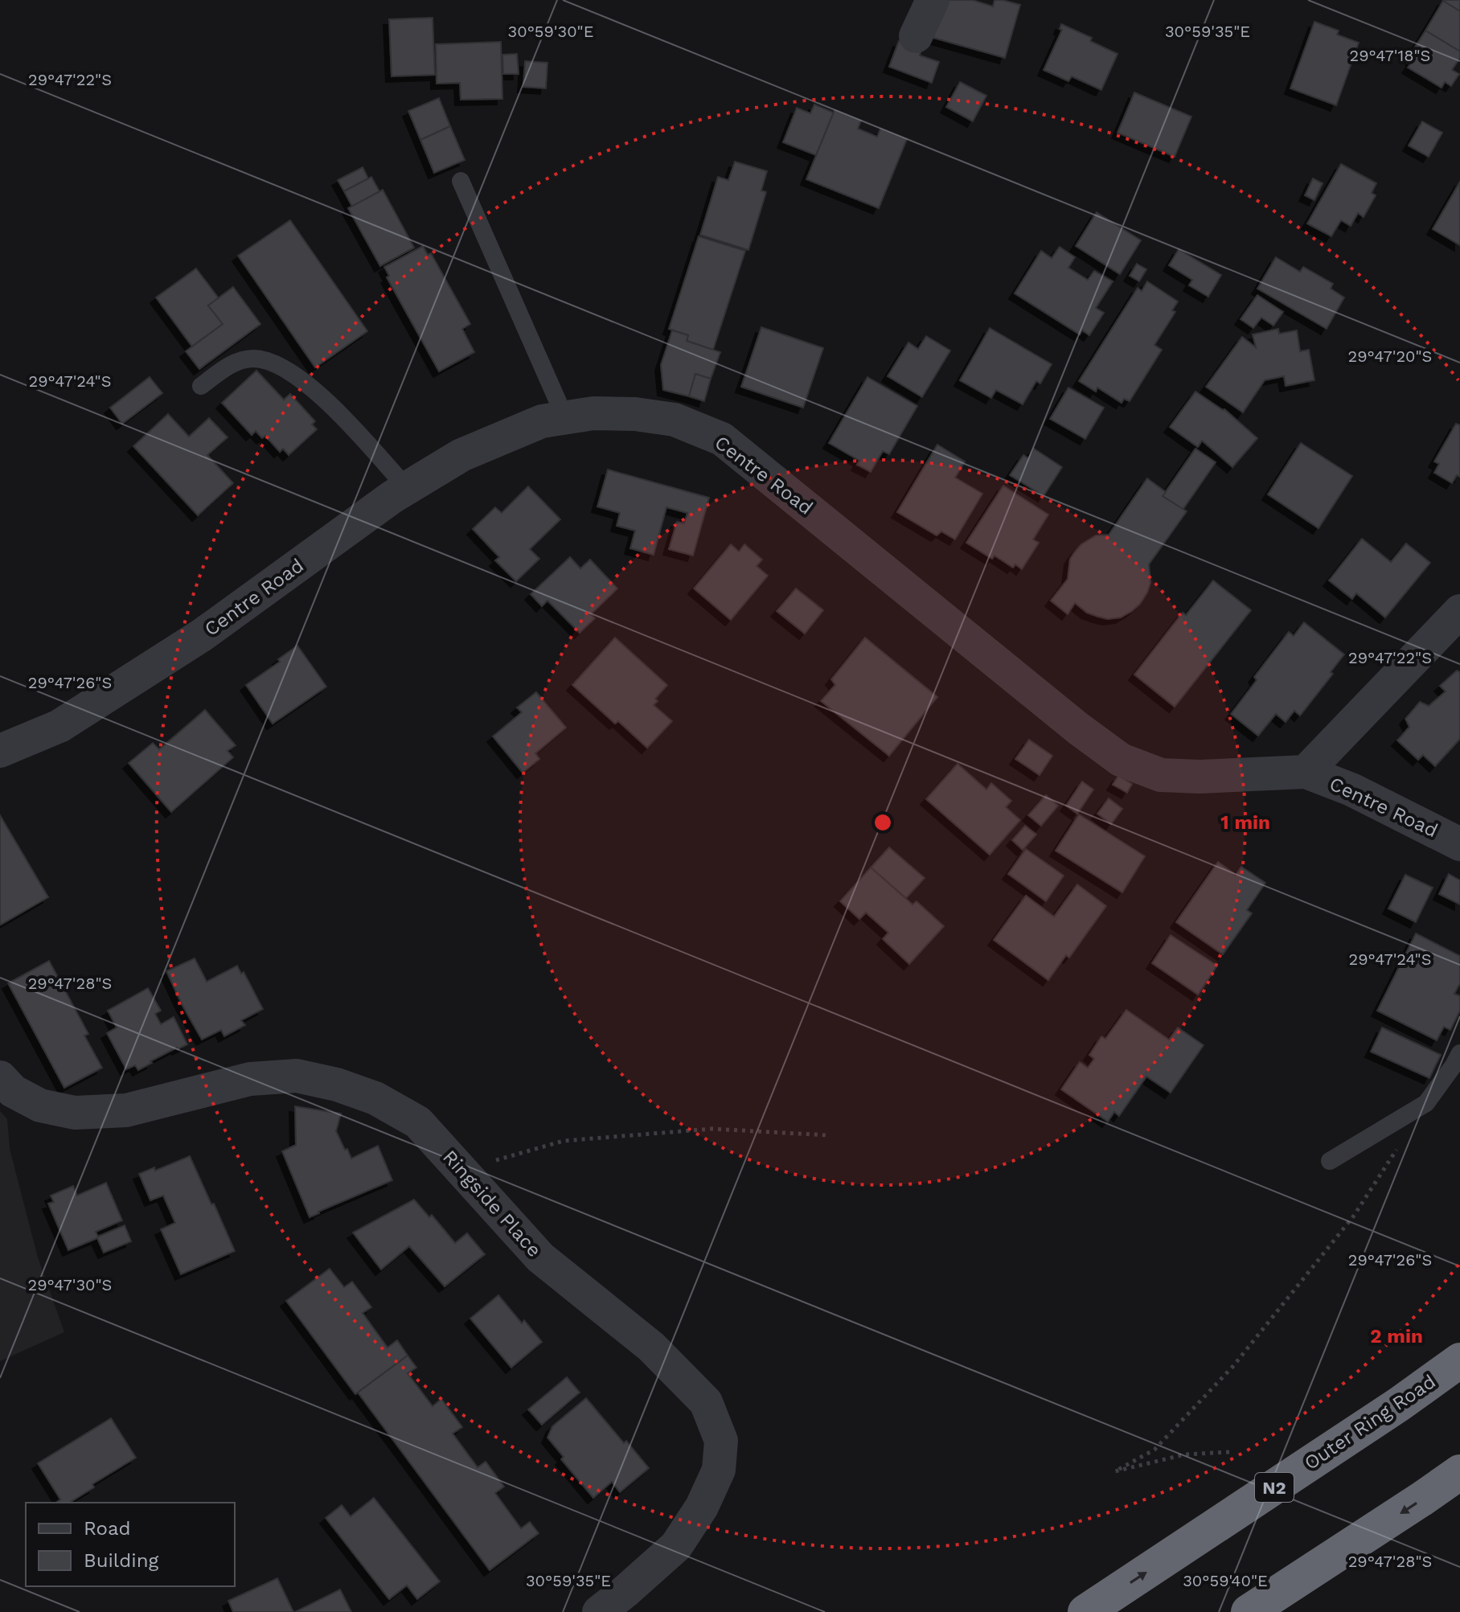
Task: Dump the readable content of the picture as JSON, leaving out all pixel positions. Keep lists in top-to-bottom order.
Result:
{
  "streets": {
    "highway": ["Outer Ring Road", "N2"],
    "street": ["Centre Road", "Ringside Place"]
  },
  "legend": ["Road", "Building"],
  "coordinates": [
    "30°59'30\"E",
    "30°59'35\"E",
    "29°47'18\"S",
    "29°47'22\"S",
    "29°47'20\"S",
    "29°47'24\"S",
    "29°47'26\"S",
    "29°47'28\"S",
    "29°47'30\"S",
    "30°59'40\"E"
  ],
  "rings": ["1 min", "2 min"]
}
